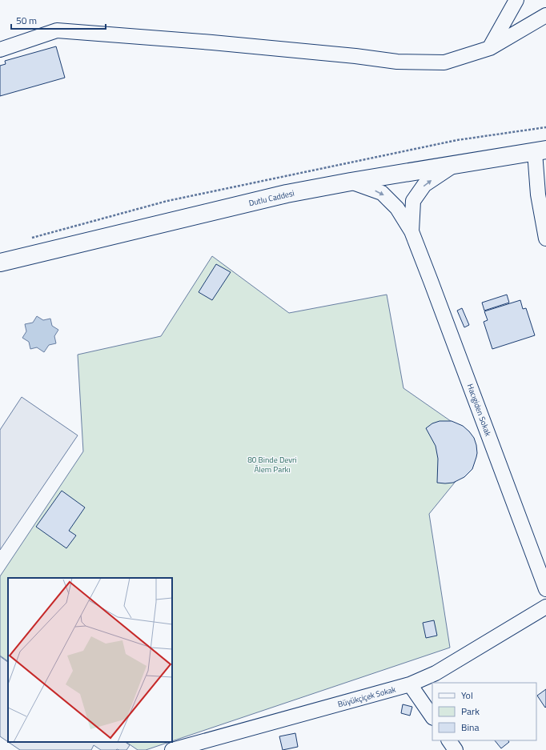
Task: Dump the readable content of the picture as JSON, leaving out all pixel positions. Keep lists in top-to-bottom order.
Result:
{
  "streets": {
    "main road": ["Dutlu Caddesi"],
    "street": ["Hacıgiden Sokak", "Büyükçiçek Sokak"]
  },
  "crossings": [
    ["Dutlu Caddesi", "Hacıgiden Sokak"]
  ],
  "parks": ["80 Binde Devri Âlem Parkı"],
  "legend": ["Yol", "Park", "Bina"],
  "scale_bar": "50 m"
}
